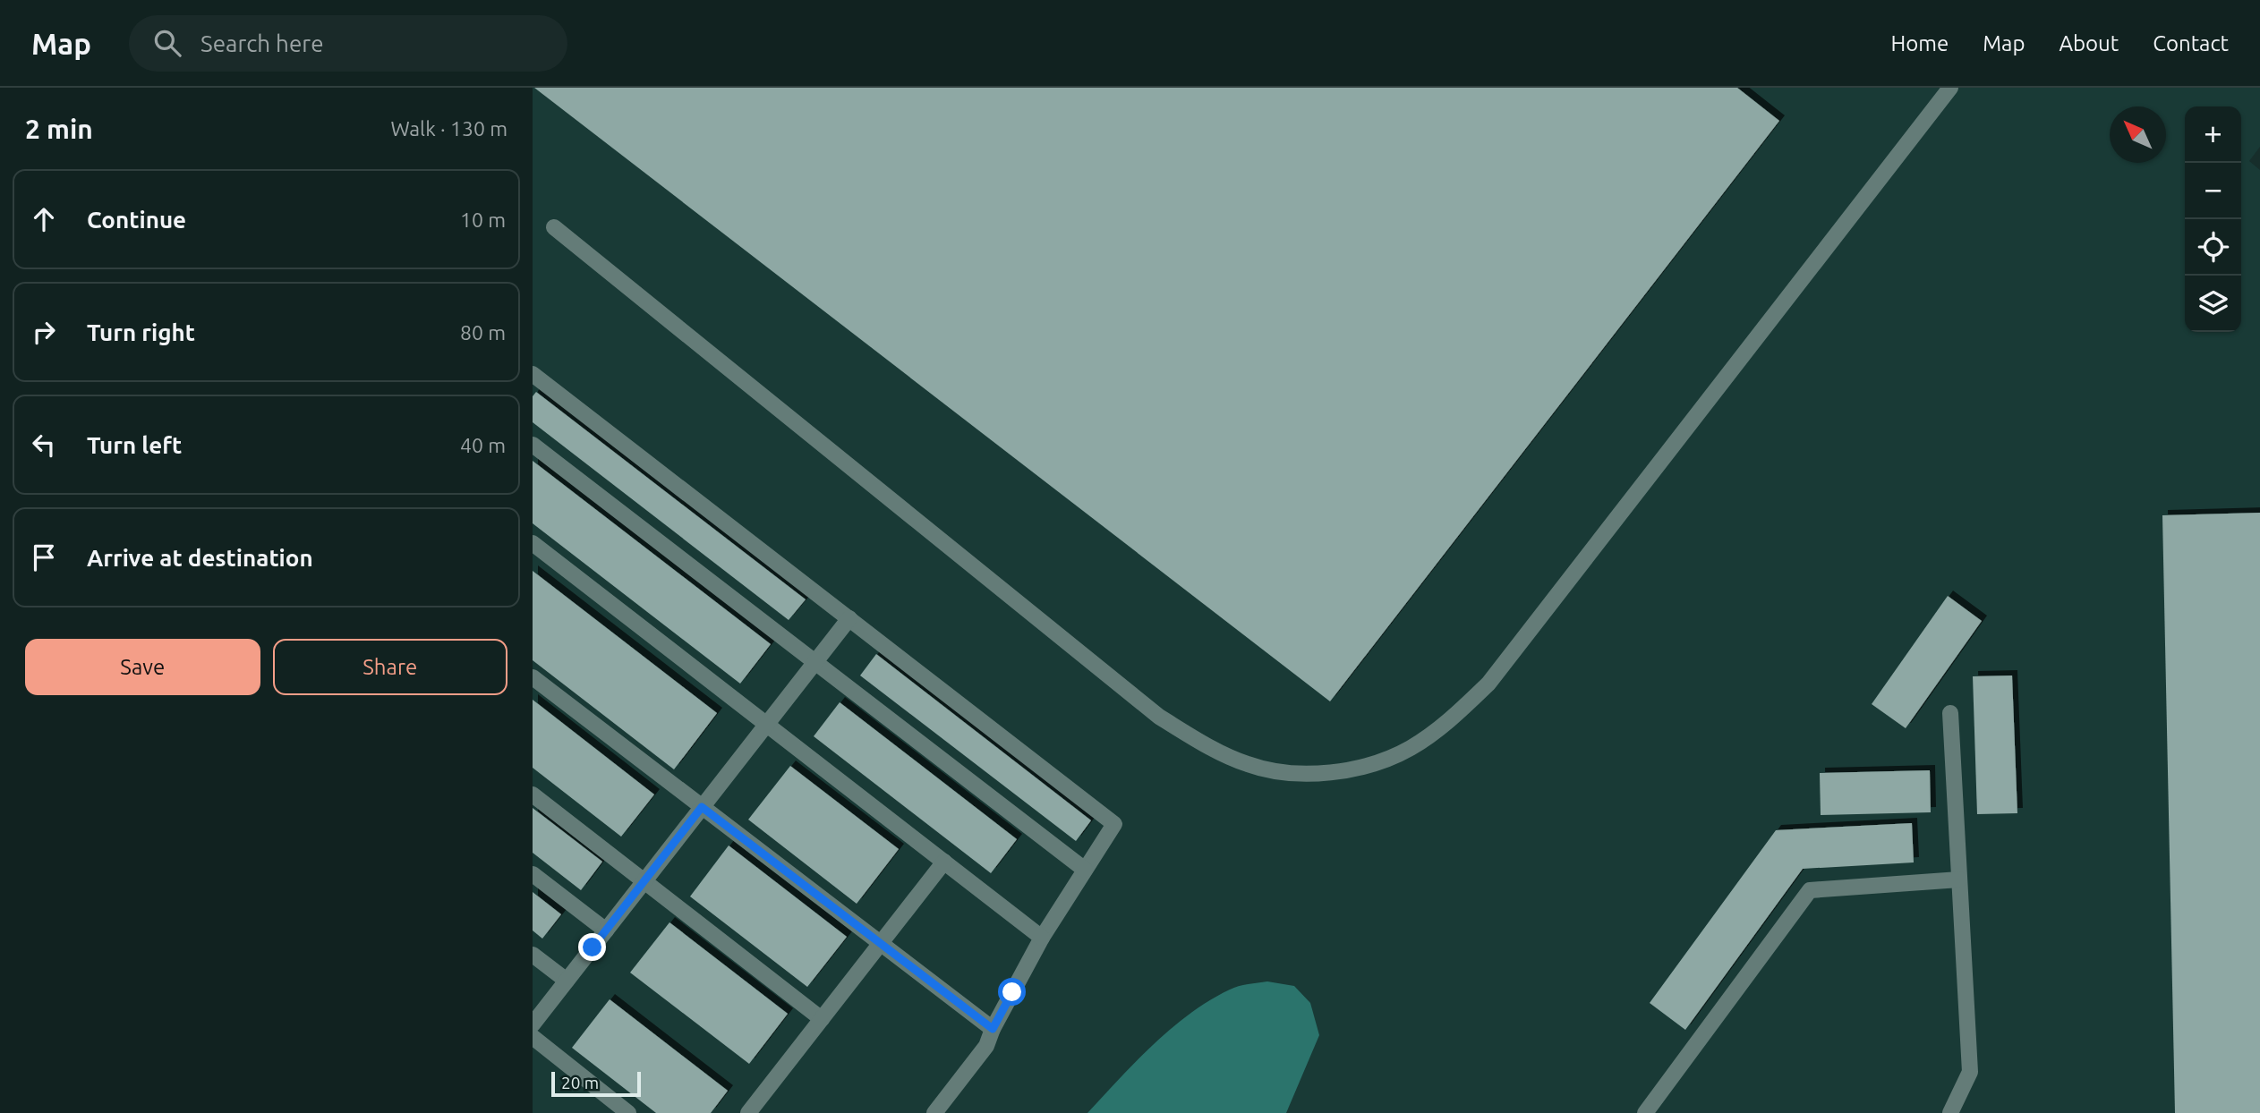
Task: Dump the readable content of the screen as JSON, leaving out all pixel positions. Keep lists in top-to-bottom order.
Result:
{
  "scale_bar": "20 m",
  "north": "top left",
  "page": {
    "header": "Map",
    "search": "Search here",
    "nav": [
      "Home",
      "Map",
      "About",
      "Contact"
    ],
    "heading": ["2 min", "Walk · 130 m"],
    "map_buttons": ["+", "−"],
    "list": [
      ["Continue", "10 m"],
      ["Turn right", "80 m"],
      ["Turn left", "40 m"],
      "Arrive at destination"
    ],
    "buttons": ["Save", "Share"],
    "scale": "20 m"
  }
}
